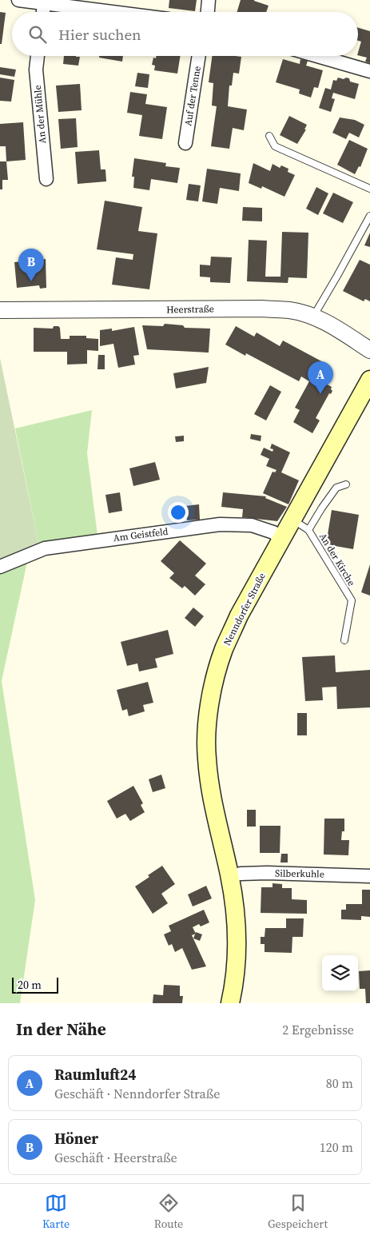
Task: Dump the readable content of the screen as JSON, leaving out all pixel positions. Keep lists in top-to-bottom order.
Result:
{
  "streets": {
    "main road": ["Nenndorfer Straße"],
    "street": [
      "Auf der Tenne",
      "An der Mühle",
      "Heerstraße",
      "Am Geistfeld",
      "Silberkuhle"
    ],
    "lane": ["An der Kirche"]
  },
  "crossings": [
    ["Am Geistfeld", "Nenndorfer Straße"],
    ["An der Kirche", "Nenndorfer Straße"],
    ["Nenndorfer Straße", "Silberkuhle"]
  ],
  "scale_bar": "20 m",
  "page": {
    "search": "Hier suchen",
    "pins": ["B", "A"],
    "scale": "20 m",
    "heading": ["In der Nähe", "2 Ergebnisse"],
    "list": [
      {
        "mark": "A",
        "name": "Raumluft24",
        "note": "Geschäft · Nenndorfer Straße",
        "value": "80 m"
      },
      {
        "mark": "B",
        "name": "Höner",
        "note": "Geschäft · Heerstraße",
        "value": "120 m"
      }
    ],
    "nav": ["Karte", "Route", "Gespeichert"]
  }
}
